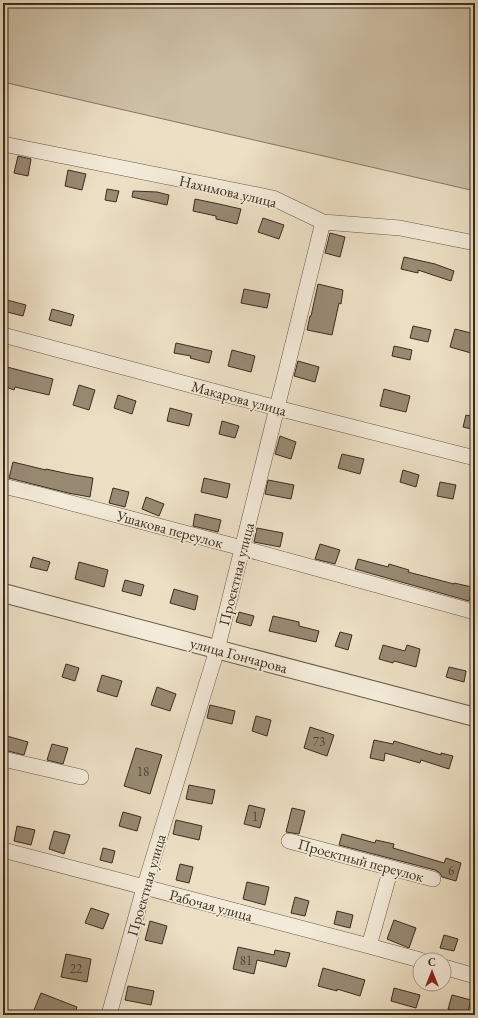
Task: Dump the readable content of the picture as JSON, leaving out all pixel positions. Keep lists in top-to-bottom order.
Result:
{
  "streets": {
    "street": [
      "Нахимова улица",
      "Макарова улица",
      "Ушакова переулок",
      "Проектная улица",
      "улица Гончарова",
      "Проектный переулок",
      "Рабочая улица"
    ]
  },
  "crossings": [
    ["Нахимова улица", "Проектная улица"],
    ["Макарова улица", "Проектная улица"],
    ["Ушакова переулок", "Проектная улица"],
    ["Проектная улица", "улица Гончарова"],
    ["Проектная улица", "Рабочая улица"]
  ],
  "house_numbers": [
    "73",
    "18",
    "1",
    "6",
    "81",
    "22"
  ],
  "north": "top"
}
